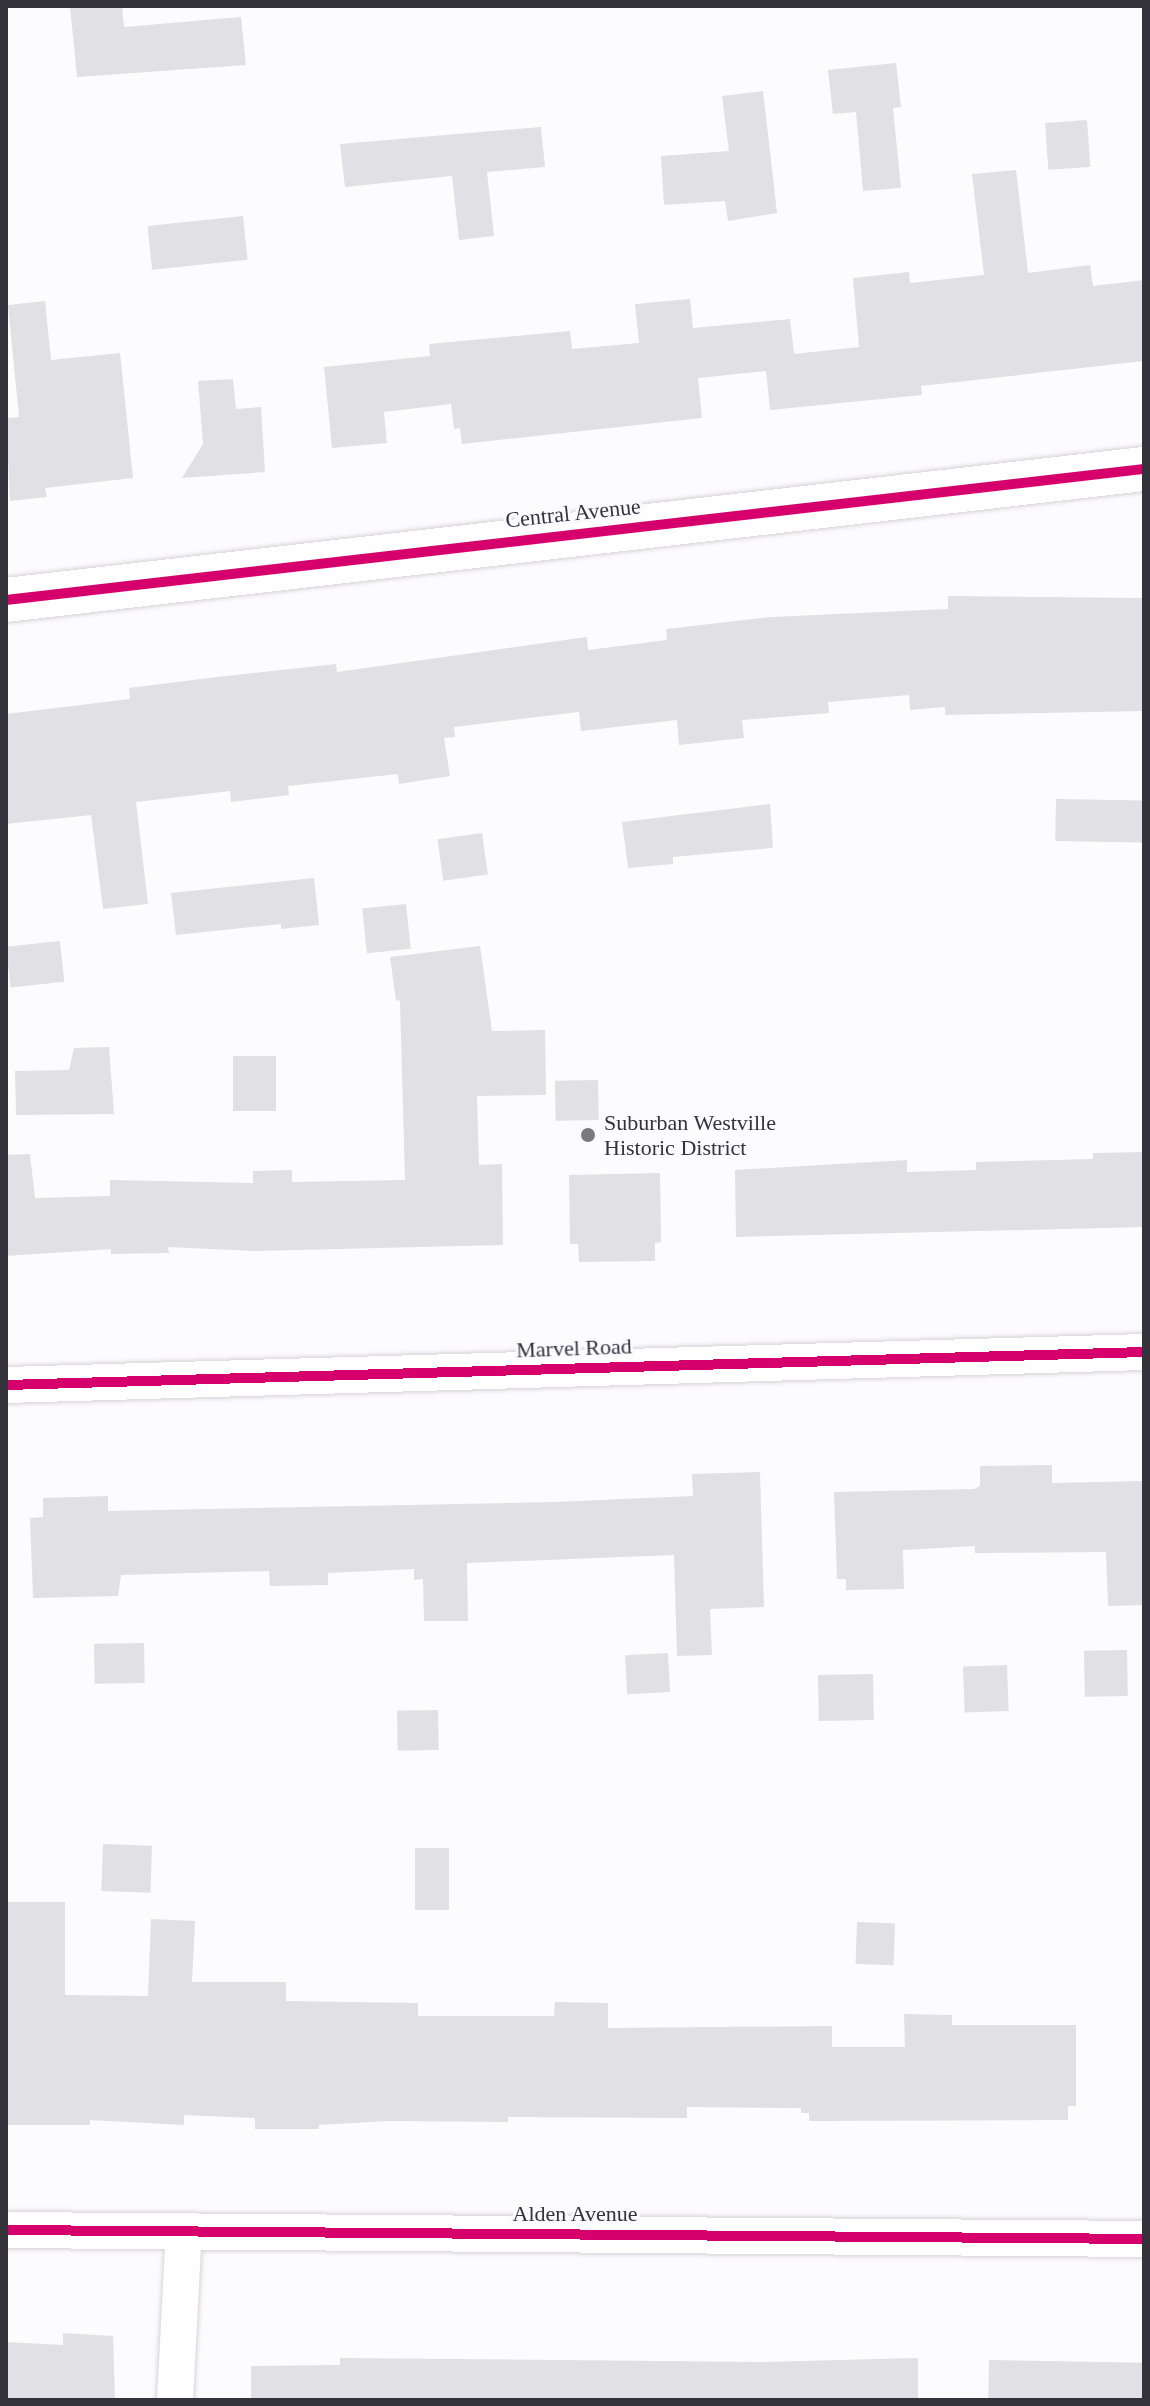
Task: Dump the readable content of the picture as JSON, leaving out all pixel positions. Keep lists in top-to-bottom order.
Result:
{
  "streets": {
    "street": ["Central Avenue", "Marvel Road", "Alden Avenue"]
  },
  "places": ["Suburban Westville Historic District"]
}
